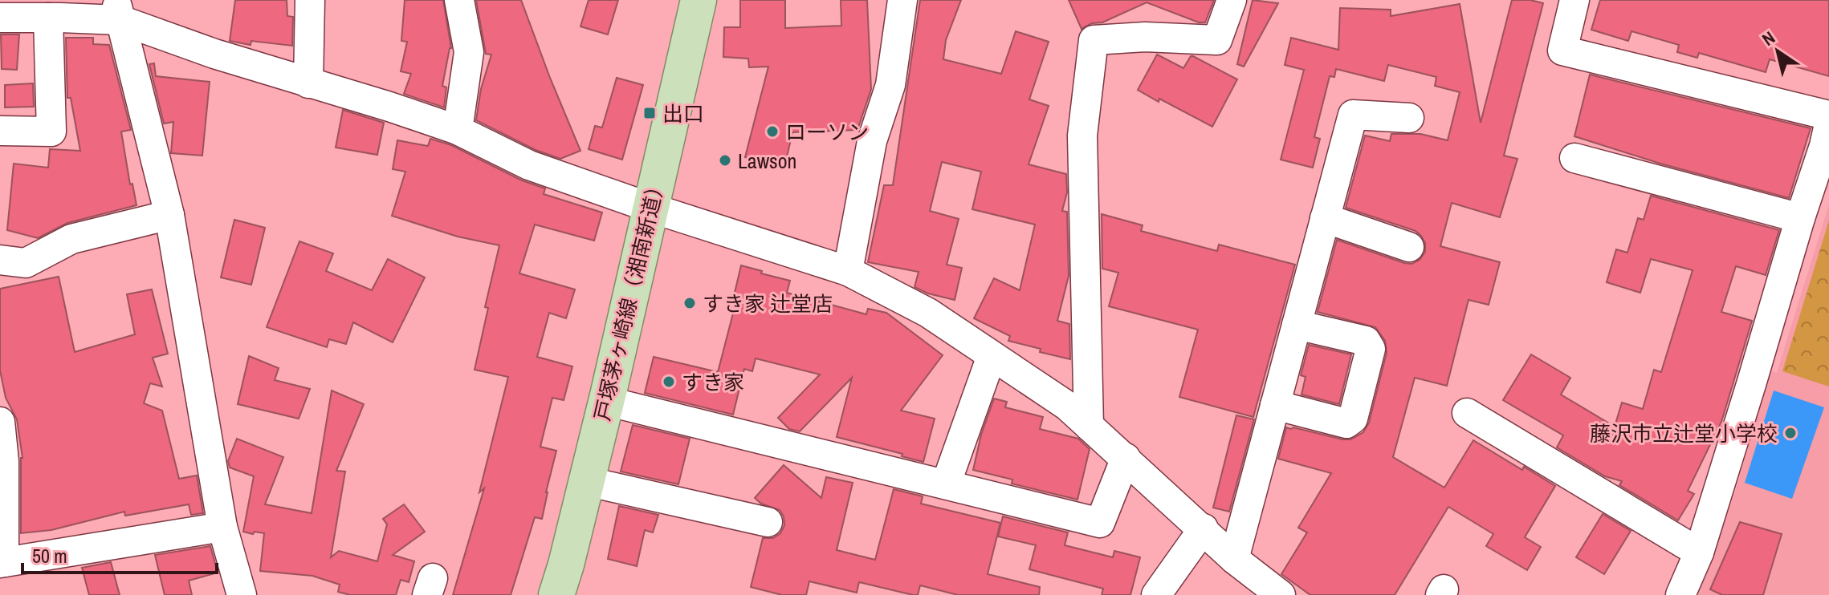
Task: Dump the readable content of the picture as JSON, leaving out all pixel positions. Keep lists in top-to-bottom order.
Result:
{
  "streets": {
    "main road": ["戸塚茅ヶ崎線（湘南新道）"]
  },
  "places": {
    "transit": ["出口"],
    "other": [
      "ローソン",
      "Lawson",
      "すき家 辻堂店",
      "すき家",
      "藤沢市立辻堂小学校"
    ]
  },
  "scale_bar": "50 m",
  "north": "top left"
}
